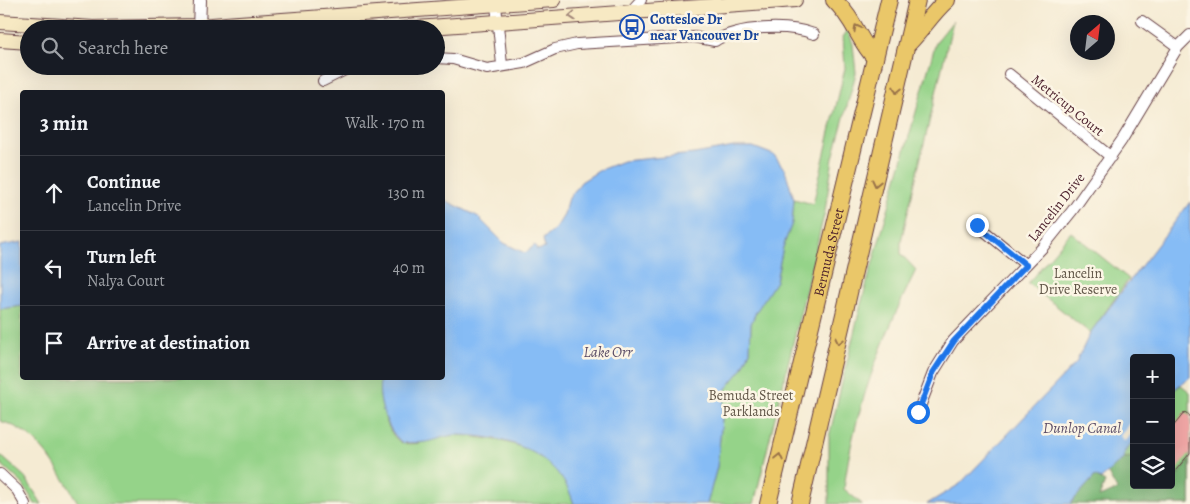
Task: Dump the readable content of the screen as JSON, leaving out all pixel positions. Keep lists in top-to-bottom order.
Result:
{
  "streets": {
    "main road": ["Bermuda Street"],
    "street": ["Metricup Court", "Lancelin Drive"]
  },
  "crossings": [
    ["Metricup Court", "Lancelin Drive"]
  ],
  "water": ["Lake Orr", "Dunlop Canal"],
  "parks": ["Lancelin Drive Reserve", "Bemuda Street Parklands"],
  "places": {
    "bus stop": ["Cottesloe Dr near Vancouver Dr"]
  },
  "north": "top right",
  "page": {
    "search": "Search here",
    "heading": ["3 min", "Walk · 170 m"],
    "list": [
      ["Continue", "Lancelin Drive", "130 m"],
      ["Turn left", "Nalya Court", "40 m"],
      "Arrive at destination"
    ],
    "map_buttons": ["+", "−"]
  }
}
